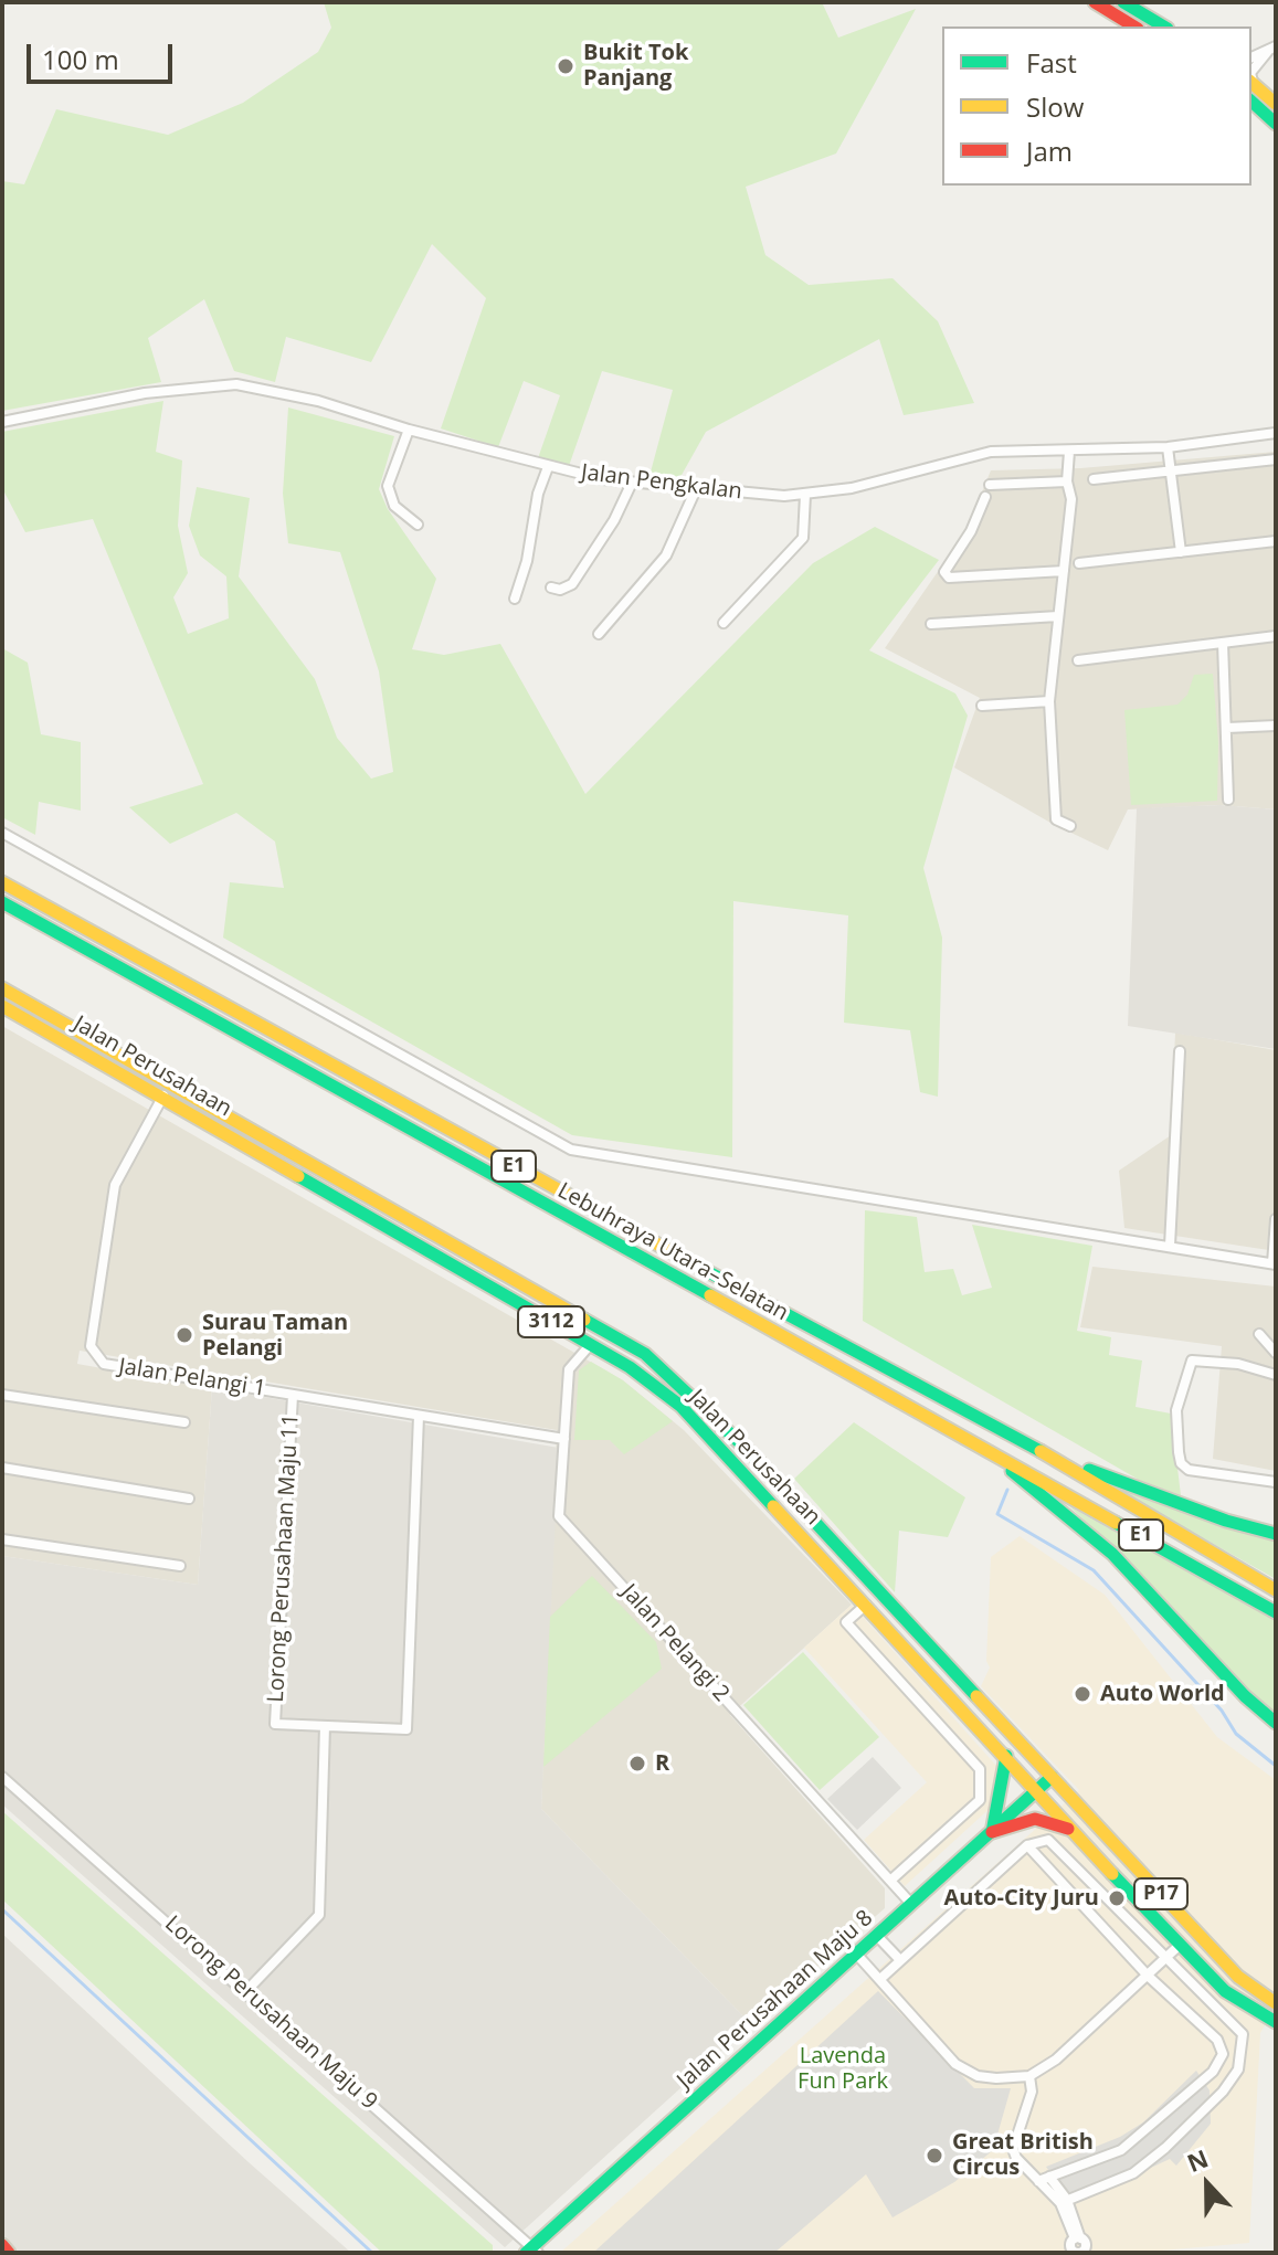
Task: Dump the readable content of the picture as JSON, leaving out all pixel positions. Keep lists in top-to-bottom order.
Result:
{
  "streets": {
    "main road": [
      "Jalan Perusahaan",
      "E1",
      "Lebuhraya Utara–Selatan",
      "3112",
      "P17",
      "Jalan Perusahaan Maju 8"
    ],
    "street": [
      "Jalan Pengkalan",
      "Jalan Pelangi 1",
      "Lorong Perusahaan Maju 11",
      "Jalan Pelangi 2",
      "Lorong Perusahaan Maju 9"
    ]
  },
  "crossings": [
    ["Jalan Perusahaan", "Jalan Pelangi 1"],
    ["Jalan Perusahaan", "Jalan Pelangi 2"],
    ["Jalan Perusahaan", "Jalan Perusahaan Maju 8"],
    ["Jalan Pelangi 1", "Lorong Perusahaan Maju 11"],
    ["Jalan Pelangi 1", "Jalan Pelangi 2"],
    ["Jalan Pelangi 2", "Jalan Perusahaan Maju 8"],
    ["Jalan Perusahaan Maju 8", "Lorong Perusahaan Maju 9"]
  ],
  "parks": ["Lavenda Fun Park"],
  "places": [
    "Bukit Tok Panjang",
    "Surau Taman Pelangi",
    "Auto World",
    "R",
    "Auto-City Juru",
    "Great British Circus"
  ],
  "legend": ["Fast", "Slow", "Jam"],
  "scale_bar": "100 m",
  "north": "top"
}
